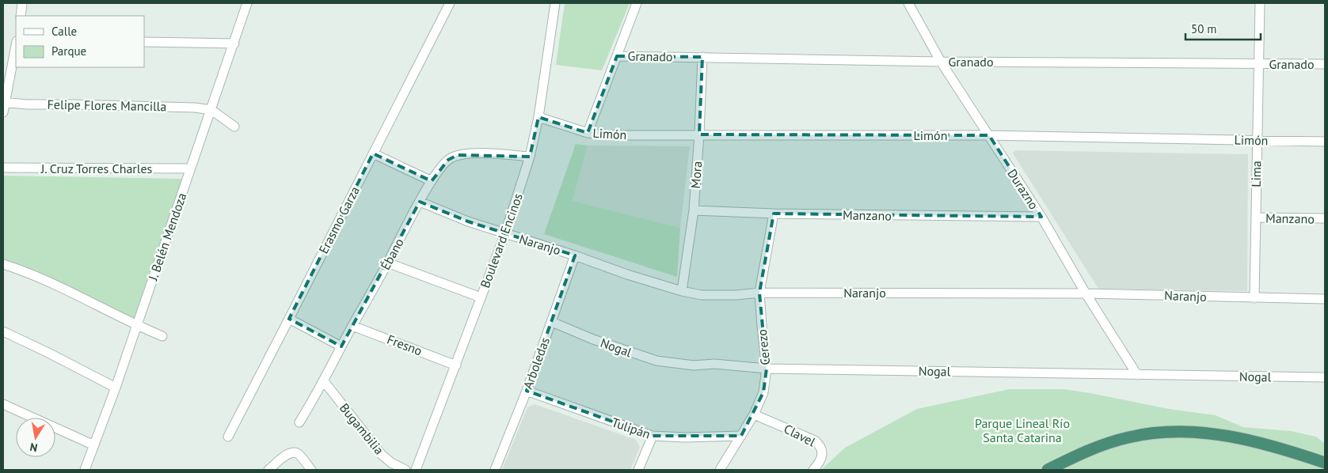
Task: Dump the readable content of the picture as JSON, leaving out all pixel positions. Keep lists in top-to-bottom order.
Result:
{
  "streets": {
    "street": [
      "Granado",
      "Felipe Flores Mancilla",
      "Limón",
      "J. Cruz Torres Charles",
      "Lima",
      "Mora",
      "Durazno",
      "Manzano",
      "Erasmo Garza",
      "J. Belén Mendoza",
      "Boulevard Encinos",
      "Naranjo",
      "Ébano",
      "Fresno",
      "Nogal",
      "Cerezo",
      "Arboledas",
      "Tulipán",
      "Bugambilia",
      "Clavel"
    ]
  },
  "crossings": [
    ["Granado", "Lima"],
    ["Granado", "Mora"],
    ["Granado", "Durazno"],
    ["Felipe Flores Mancilla", "J. Belén Mendoza"],
    ["Limón", "Lima"],
    ["Limón", "Mora"],
    ["Limón", "Durazno"],
    ["Limón", "Boulevard Encinos"],
    ["J. Cruz Torres Charles", "J. Belén Mendoza"],
    ["Lima", "Manzano"],
    ["Lima", "Naranjo"],
    ["Mora", "Manzano"],
    ["Mora", "Naranjo"],
    ["Durazno", "Manzano"],
    ["Durazno", "Naranjo"],
    ["Durazno", "Nogal"],
    ["Manzano", "Cerezo"],
    ["Boulevard Encinos", "Naranjo"],
    ["Boulevard Encinos", "Ébano"],
    ["Boulevard Encinos", "Fresno"],
    ["Naranjo", "Ébano"],
    ["Naranjo", "Cerezo"],
    ["Naranjo", "Arboledas"],
    ["Ébano", "Fresno"],
    ["Ébano", "Bugambilia"],
    ["Nogal", "Cerezo"],
    ["Nogal", "Arboledas"],
    ["Cerezo", "Tulipán"],
    ["Cerezo", "Clavel"],
    ["Arboledas", "Tulipán"]
  ],
  "parks": ["Parque Lineal Río Santa Catarina"],
  "legend": ["Calle", "Parque"],
  "scale_bar": "50 m",
  "north": "bottom"
}
